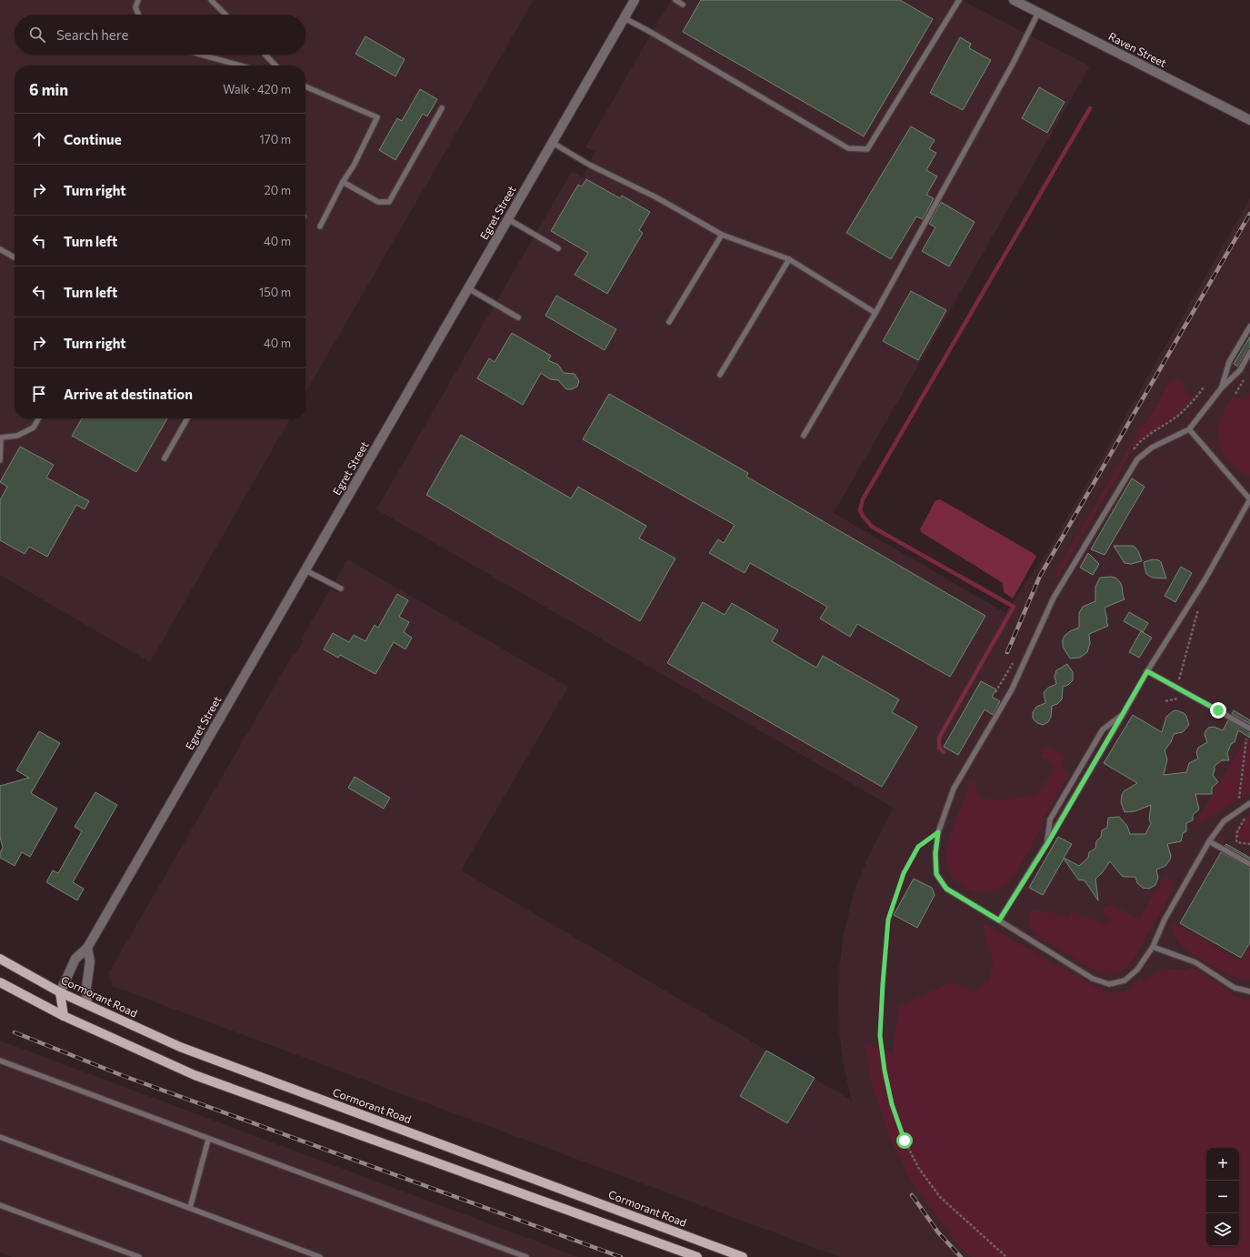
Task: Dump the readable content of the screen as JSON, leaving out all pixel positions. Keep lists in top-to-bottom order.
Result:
{
  "streets": {
    "main road": ["Cormorant Road"],
    "street": ["Raven Street", "Egret Street"]
  },
  "crossings": [
    ["Egret Street", "Cormorant Road"]
  ],
  "page": {
    "search": "Search here",
    "heading": ["6 min", "Walk · 420 m"],
    "list": [
      ["Continue", "170 m"],
      ["Turn right", "20 m"],
      ["Turn left", "40 m"],
      ["Turn left", "150 m"],
      ["Turn right", "40 m"],
      "Arrive at destination"
    ],
    "map_buttons": ["+", "−"]
  }
}
